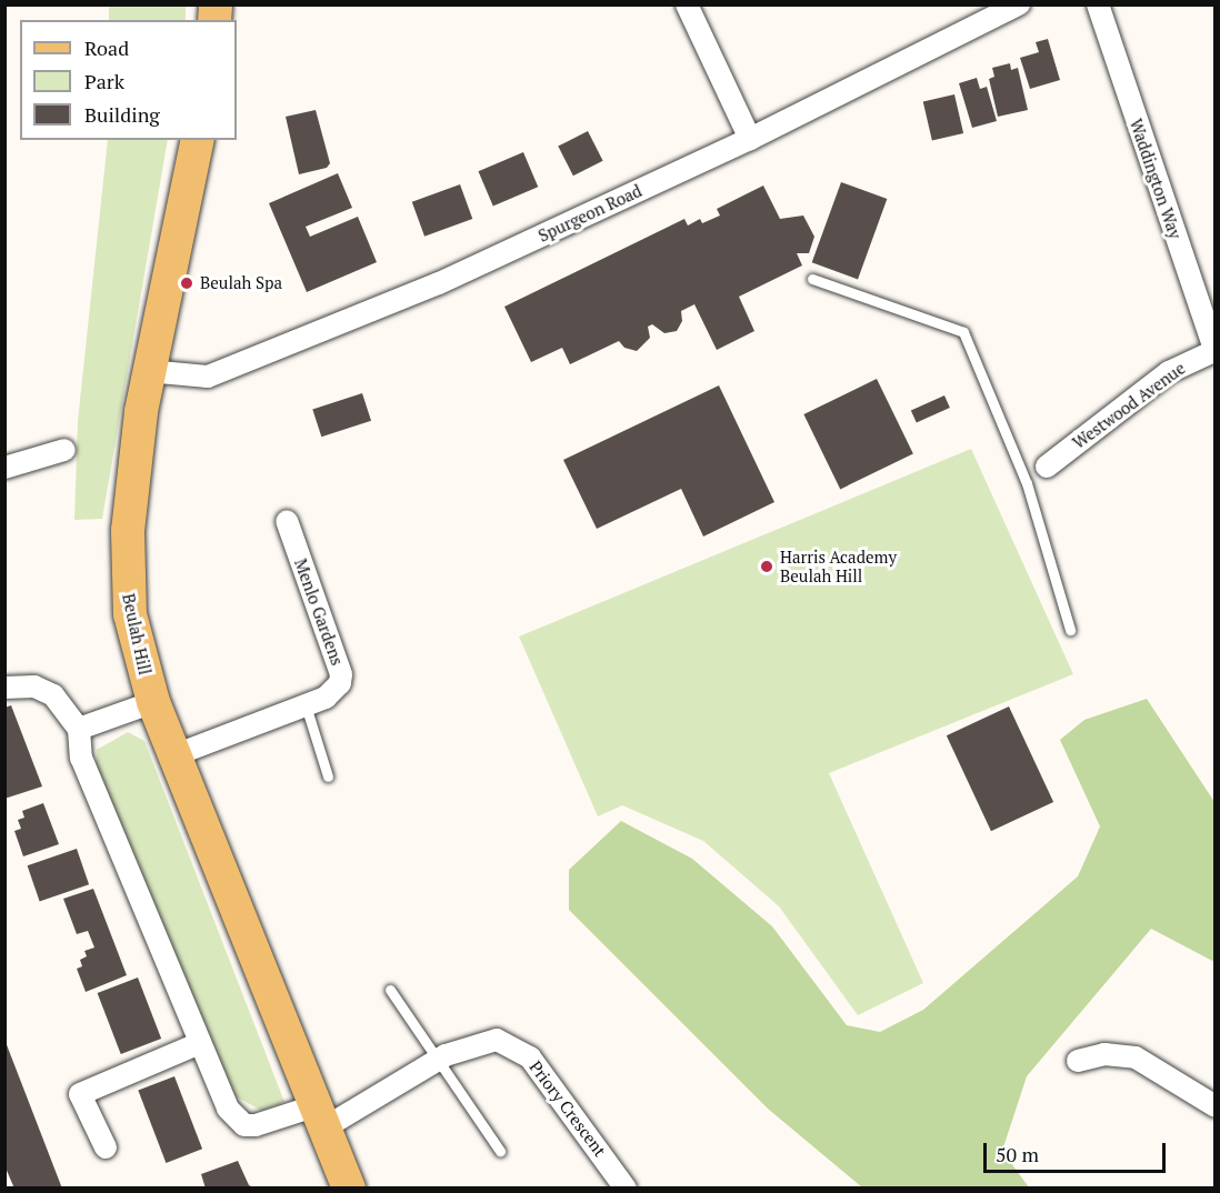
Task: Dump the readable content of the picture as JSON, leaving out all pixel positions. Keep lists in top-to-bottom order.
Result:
{
  "streets": {
    "main road": ["Beulah Hill"],
    "street": [
      "Waddington Way",
      "Spurgeon Road",
      "Westwood Avenue",
      "Menlo Gardens",
      "Priory Crescent"
    ]
  },
  "crossings": [
    ["Waddington Way", "Westwood Avenue"],
    ["Spurgeon Road", "Beulah Hill"],
    ["Menlo Gardens", "Beulah Hill"],
    ["Beulah Hill", "Priory Crescent"]
  ],
  "places": ["Beulah Spa", "Harris Academy Beulah Hill"],
  "legend": ["Road", "Park", "Building"],
  "scale_bar": "50 m"
}
